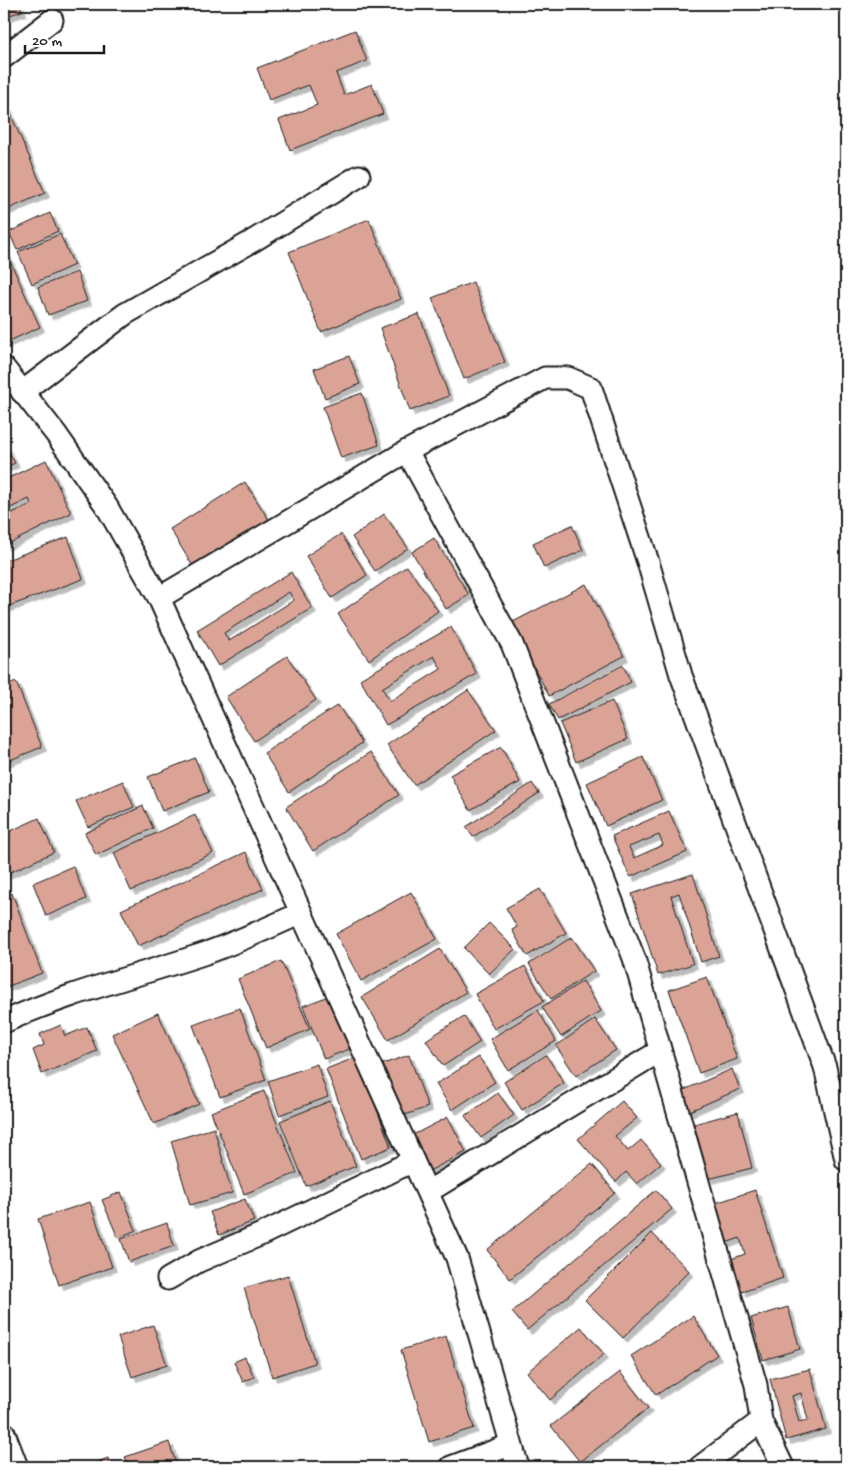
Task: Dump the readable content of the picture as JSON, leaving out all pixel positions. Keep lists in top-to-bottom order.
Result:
{
  "scale_bar": "20 m"
}
